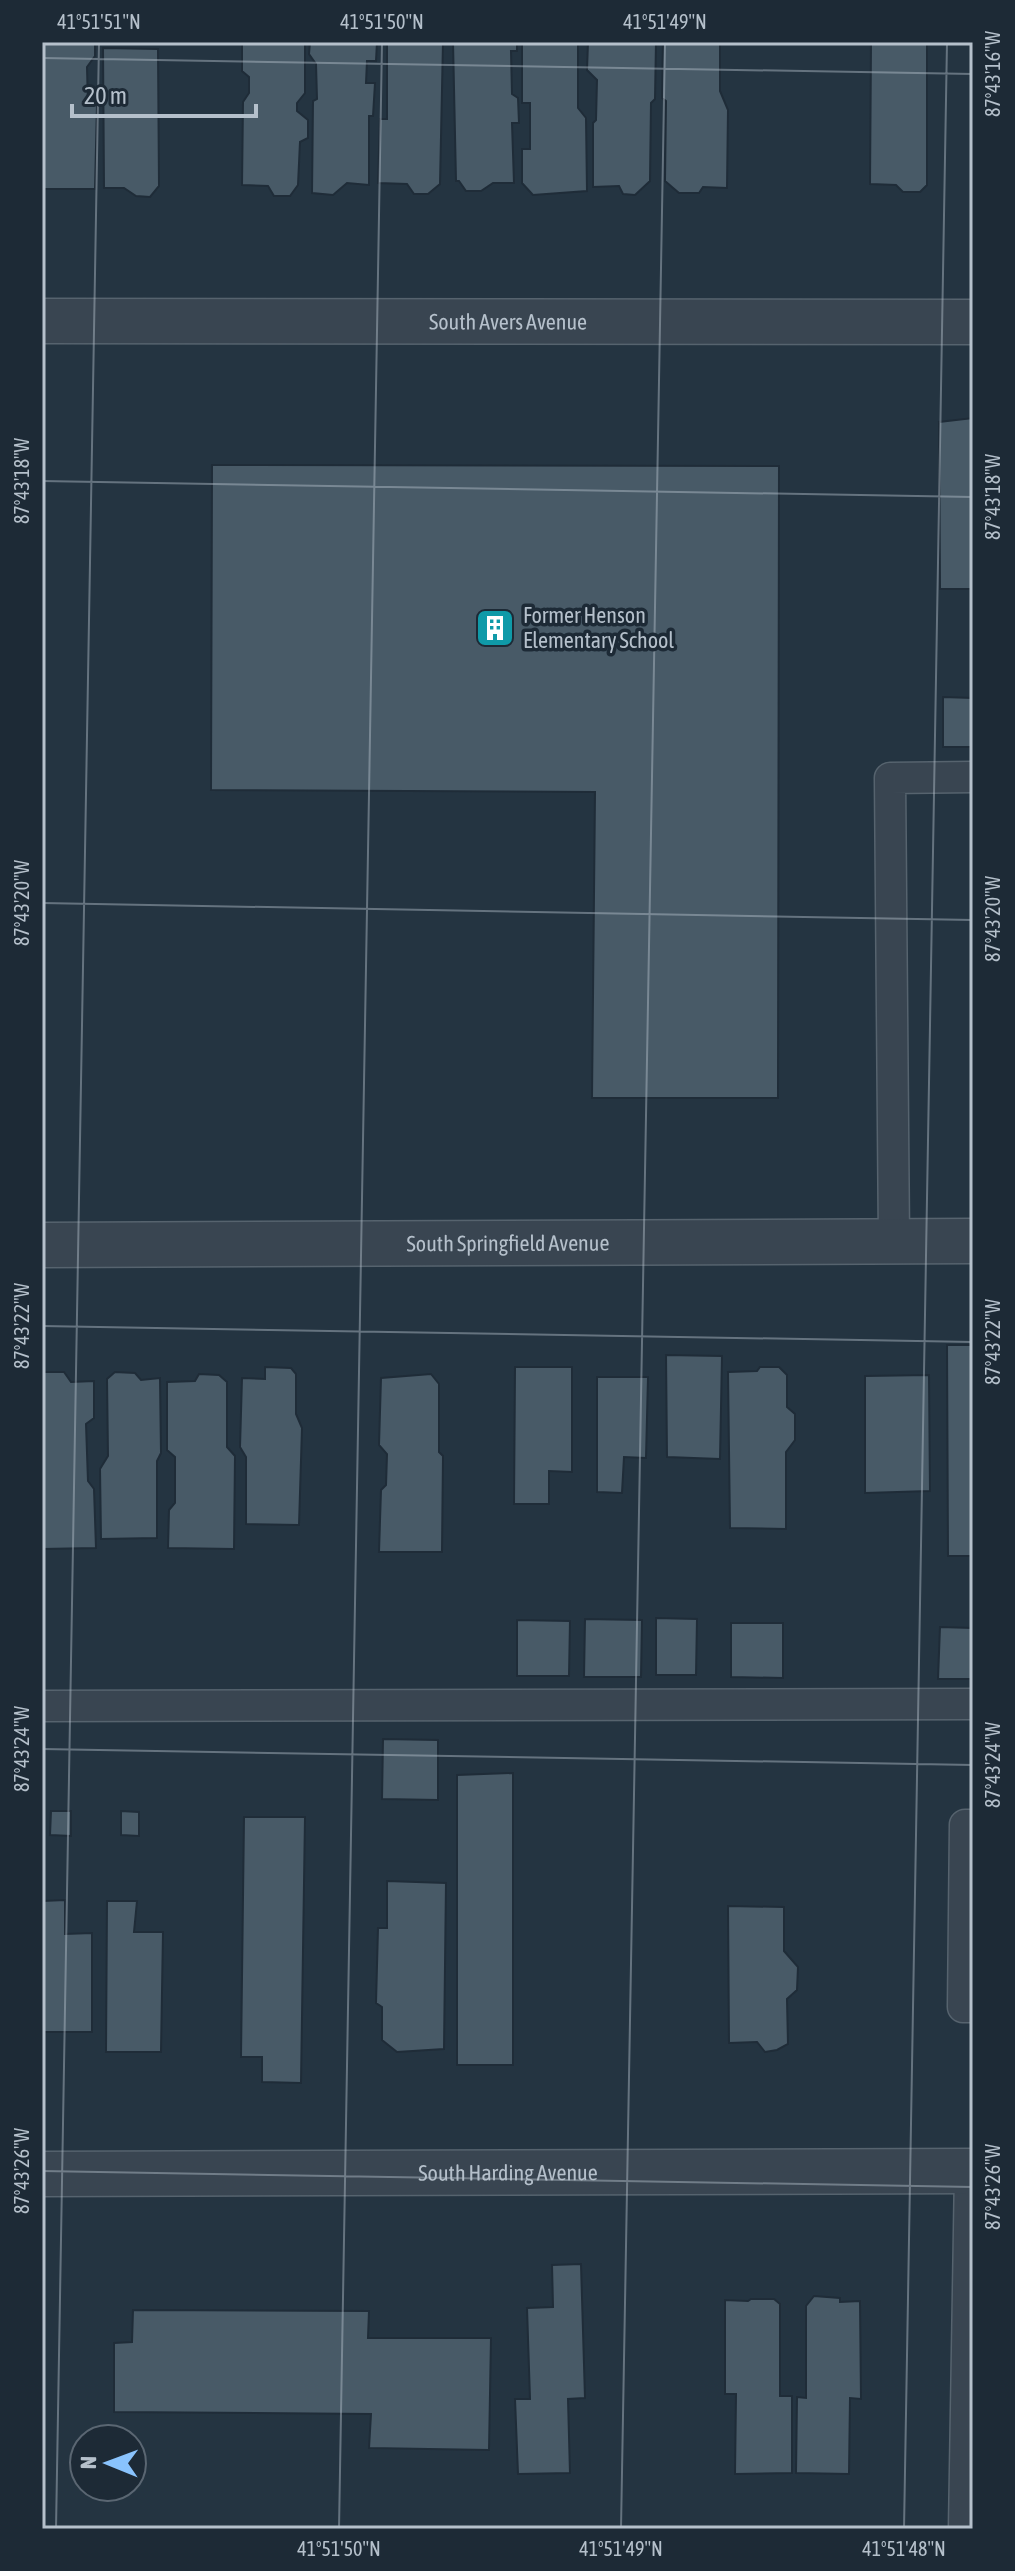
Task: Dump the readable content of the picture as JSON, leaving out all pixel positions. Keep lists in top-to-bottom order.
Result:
{
  "streets": {
    "street": ["South Avers Avenue", "South Springfield Avenue", "South Harding Avenue"]
  },
  "places": {
    "building": ["Former Henson Elementary School"]
  },
  "scale_bar": "20 m",
  "north": "left",
  "coordinates": [
    "41°51'51\"N",
    "41°51'50\"N",
    "41°51'49\"N",
    "87°43'16\"W",
    "87°43'18\"W",
    "87°43'20\"W",
    "87°43'22\"W",
    "87°43'24\"W",
    "87°43'26\"W",
    "41°51'48\"N"
  ]
}
